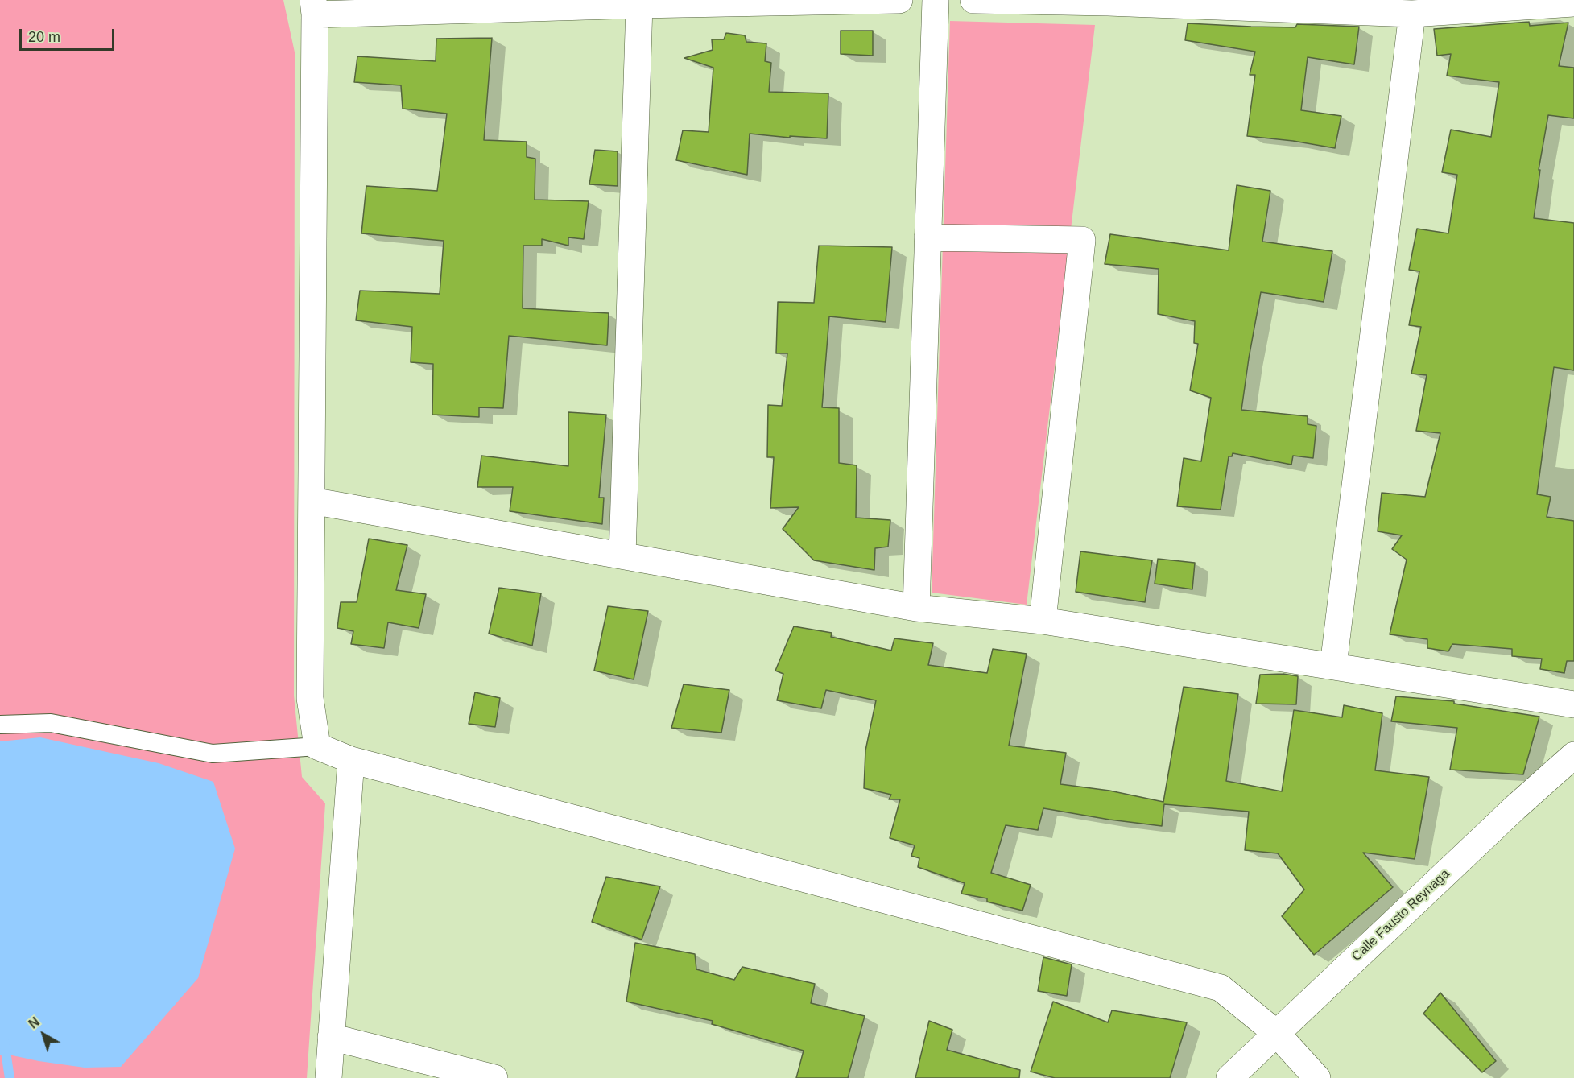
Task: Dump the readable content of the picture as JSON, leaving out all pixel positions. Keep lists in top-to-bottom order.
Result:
{
  "streets": {
    "street": ["Calle Fausto Reynaga"]
  },
  "scale_bar": "20 m",
  "north": "top left"
}
